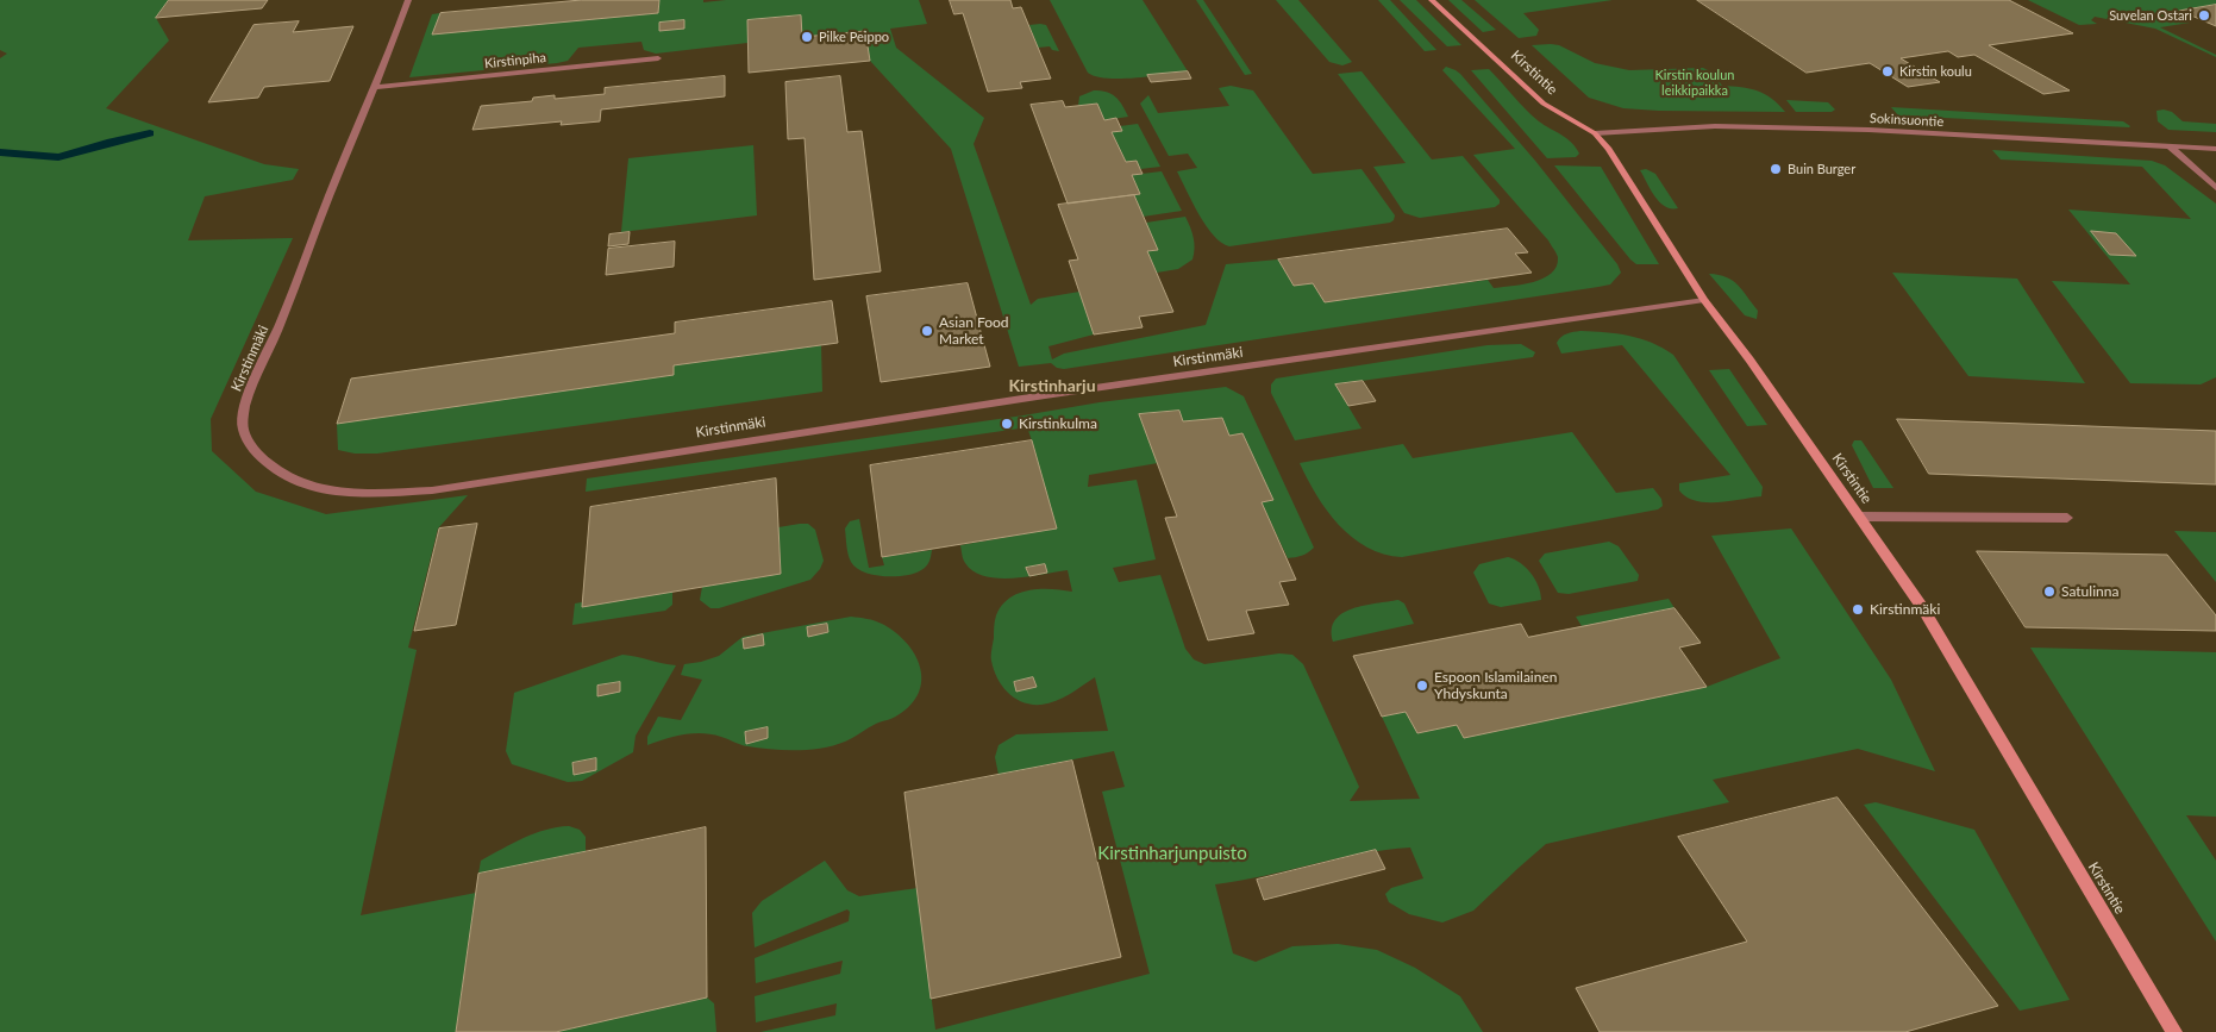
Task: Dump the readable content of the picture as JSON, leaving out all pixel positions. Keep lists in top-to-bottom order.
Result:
{
  "streets": {
    "street": [
      "Kirstinpiha",
      "Kirstintie",
      "Sokinsuontie",
      "Kirstinmäki"
    ]
  },
  "crossings": [
    ["Kirstinpiha", "Kirstinmäki"],
    ["Kirstintie", "Sokinsuontie"],
    ["Kirstintie", "Kirstinmäki"]
  ],
  "districts": ["Kirstinharju"],
  "parks": ["Kirstin koulun leikkipaikka", "Kirstinharjunpuisto"],
  "places": [
    "Suvelan Ostari",
    "Pilke Peippo",
    "Kirstin koulu",
    "Buin Burger",
    "Asian Food Market",
    "Kirstinkulma",
    "Satulinna",
    "Kirstinmäki",
    "Espoon Islamilainen Yhdyskunta"
  ]
}
